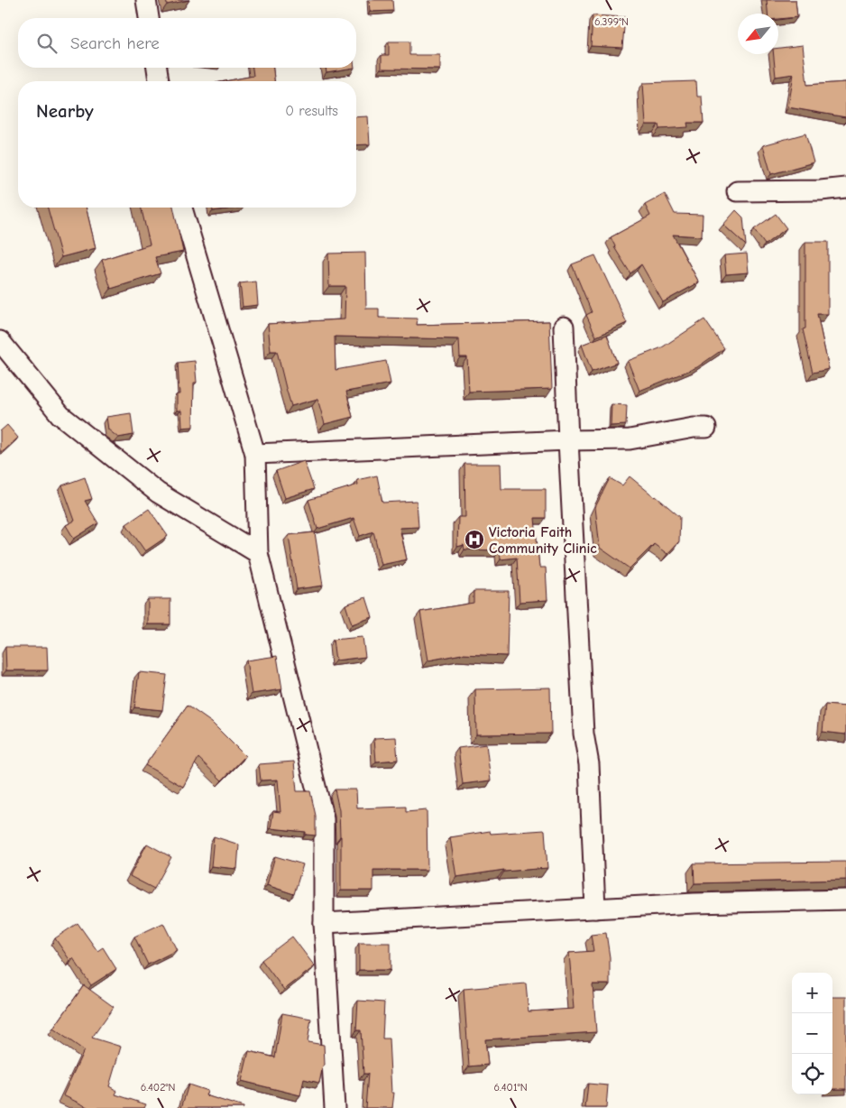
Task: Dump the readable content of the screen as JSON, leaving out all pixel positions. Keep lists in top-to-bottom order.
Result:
{
  "places": {
    "hospital": ["Victoria Faith Community Clinic"]
  },
  "north": "bottom left",
  "page": {
    "search": "Search here",
    "heading": ["Nearby", "0 results"],
    "map_buttons": ["+", "−"]
  },
  "coordinates": ["6.399°N", "6.402°N", "6.401°N"]
}
